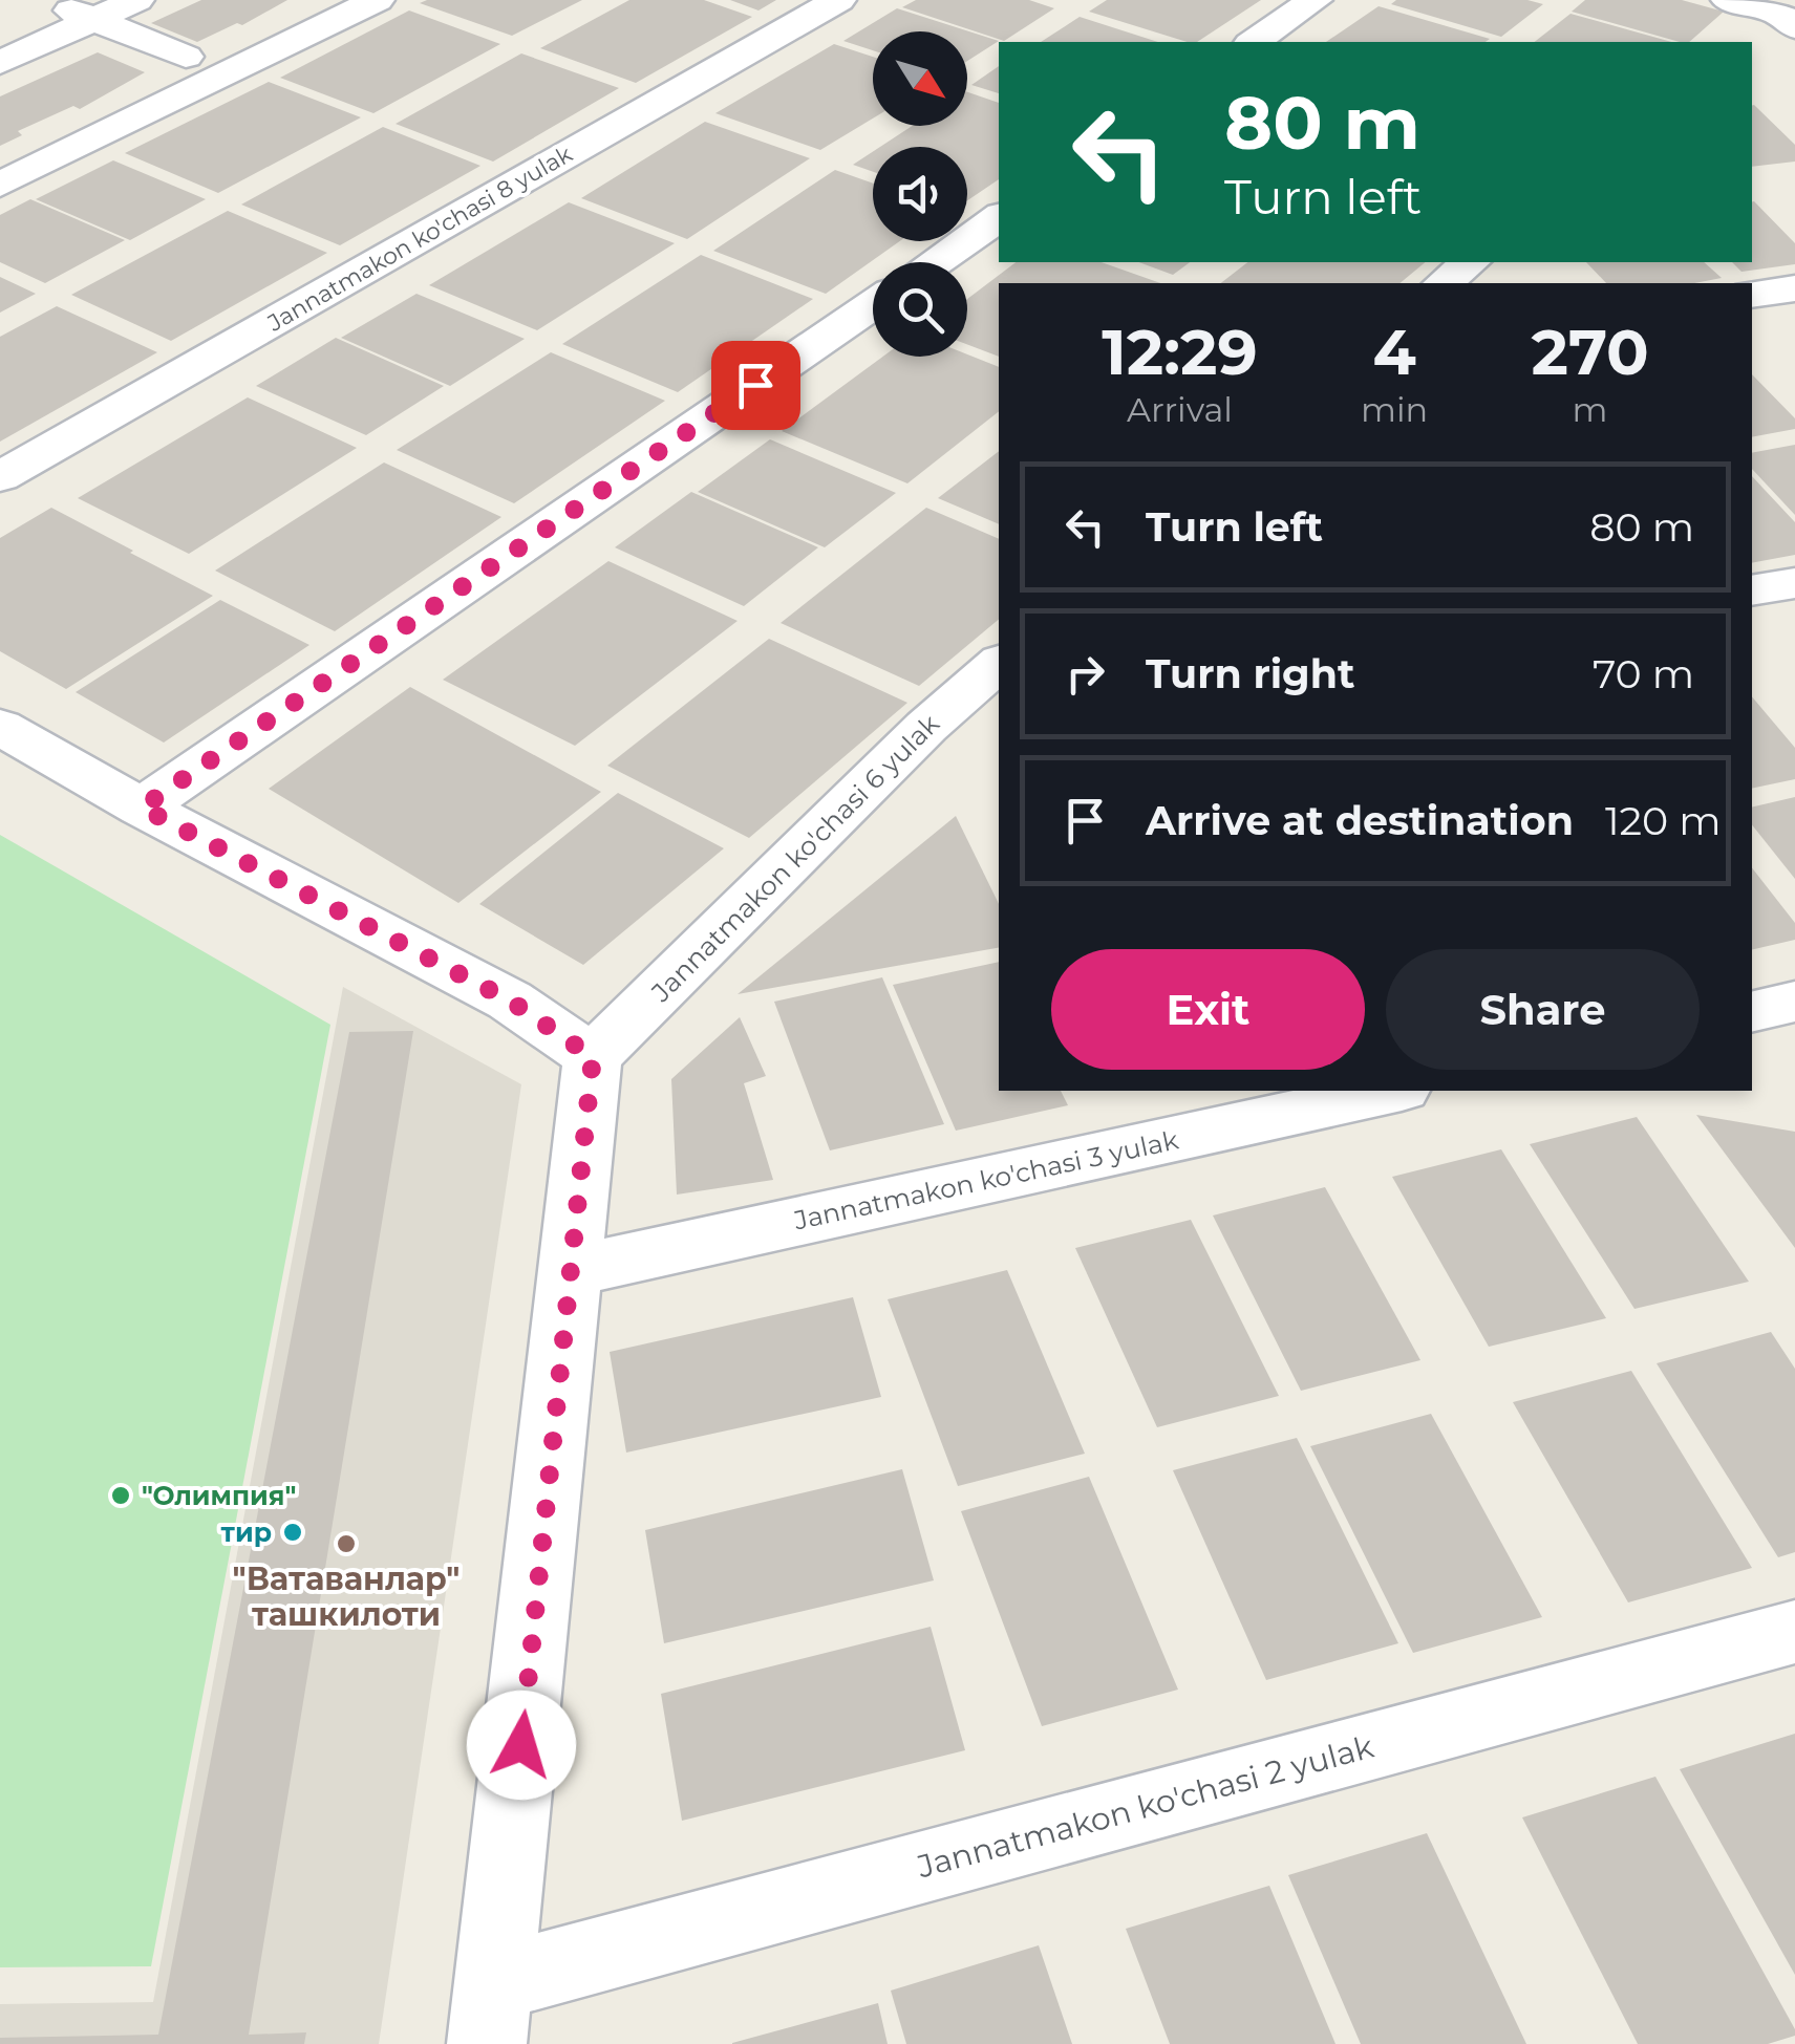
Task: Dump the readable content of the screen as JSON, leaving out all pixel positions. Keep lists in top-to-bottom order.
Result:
{
  "streets": {
    "street": [
      "Jannatmakon ko'chasi 8 yulak",
      "Jannatmakon ko'chasi 6 yulak",
      "Jannatmakon ko'chasi 3 yulak",
      "Jannatmakon ko'chasi 2 yulak"
    ]
  },
  "places": ["\"Олимпия\"", "тир", "\"Ватаванлар\" ташкилоти"],
  "north": "bottom right",
  "page": {
    "turn": ["80 m", "Turn left"],
    "eta": [
      "12:29",
      "Arrival",
      "4",
      "min",
      "270",
      "m"
    ],
    "list": [
      {
        "name": "Turn left",
        "value": "80 m"
      },
      {
        "name": "Turn right",
        "value": "70 m"
      },
      {
        "name": "Arrive at destination",
        "value": "120 m"
      }
    ],
    "buttons": ["Exit", "Share"]
  }
}
